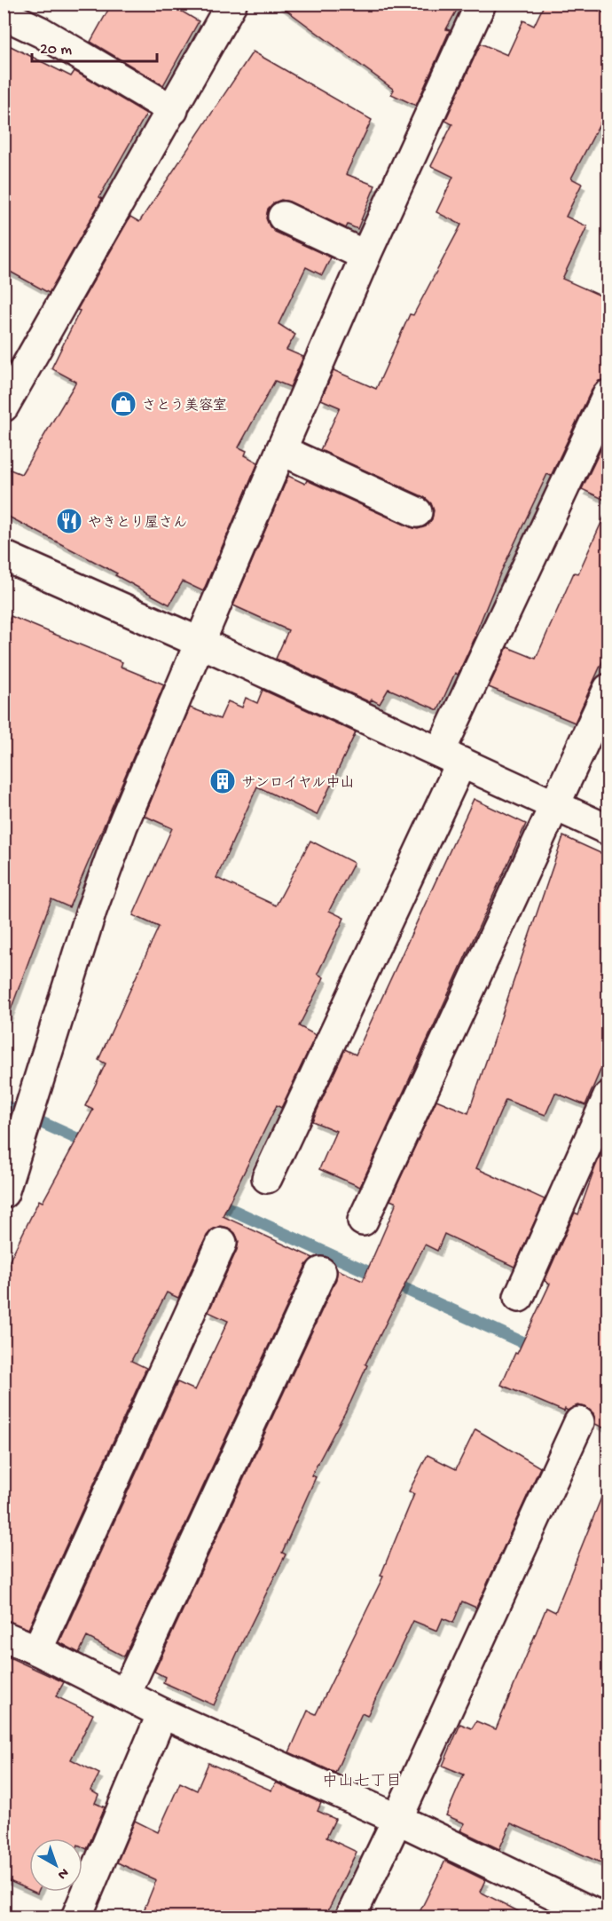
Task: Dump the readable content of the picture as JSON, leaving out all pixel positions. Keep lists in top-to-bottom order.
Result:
{
  "districts": ["中山七丁目"],
  "places": {
    "shop": ["さとう美容室"],
    "restaurant": ["やきとり屋さん"],
    "building": ["サンロイヤル中山"]
  },
  "scale_bar": "20 m",
  "north": "bottom right"
}
